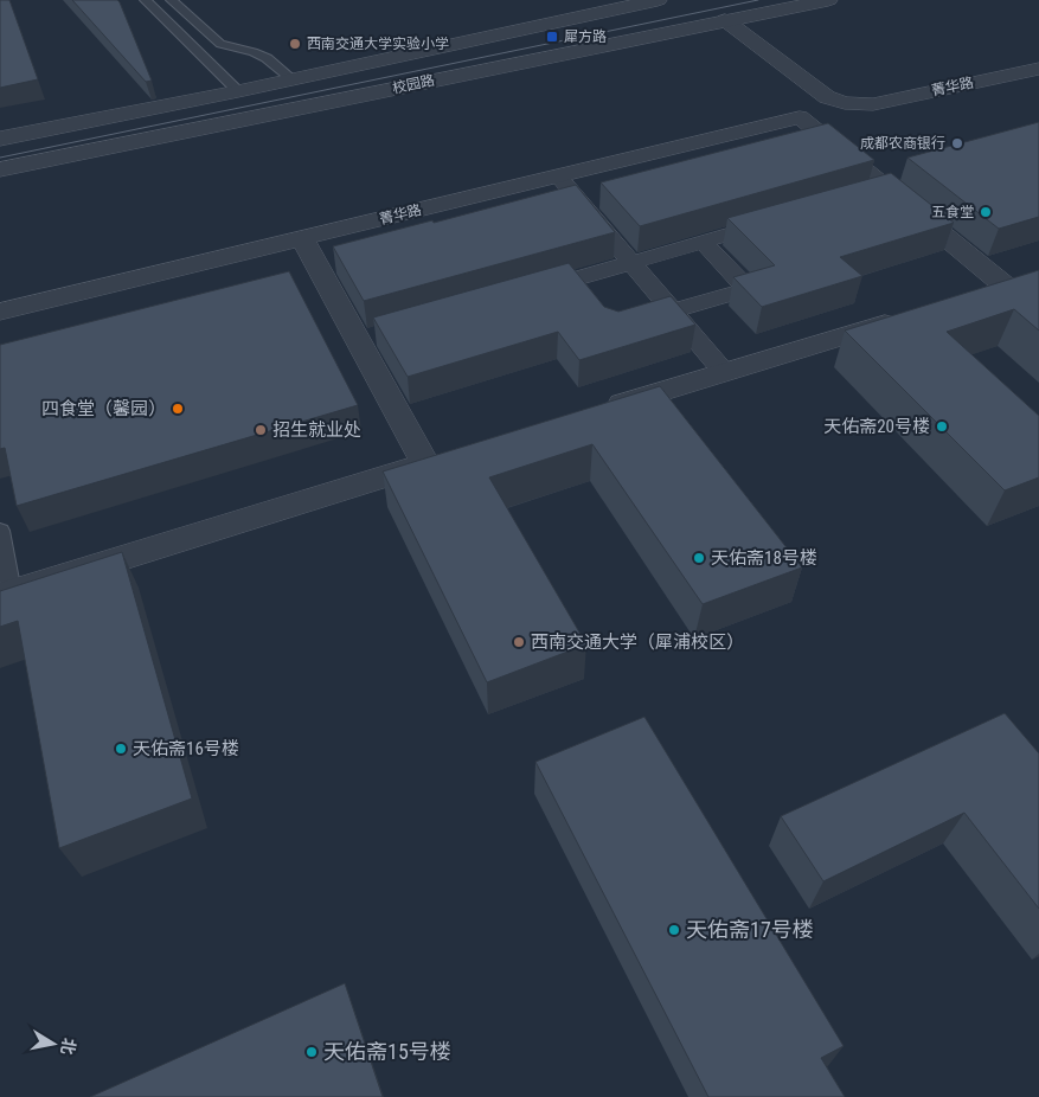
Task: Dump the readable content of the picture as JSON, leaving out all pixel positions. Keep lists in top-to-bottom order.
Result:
{
  "streets": {
    "street": ["校园路", "菁华路"]
  },
  "crossings": [
    ["校园路", "菁华路"]
  ],
  "places": {
    "transit": ["犀方路"],
    "other": [
      "西南交通大学实验小学",
      "成都农商银行",
      "五食堂",
      "四食堂（馨园）",
      "天佑斋20号楼",
      "招生就业处",
      "天佑斋18号楼",
      "西南交通大学（犀浦校区）",
      "天佑斋16号楼",
      "天佑斋17号楼",
      "天佑斋15号楼"
    ]
  },
  "north": "right"
}
